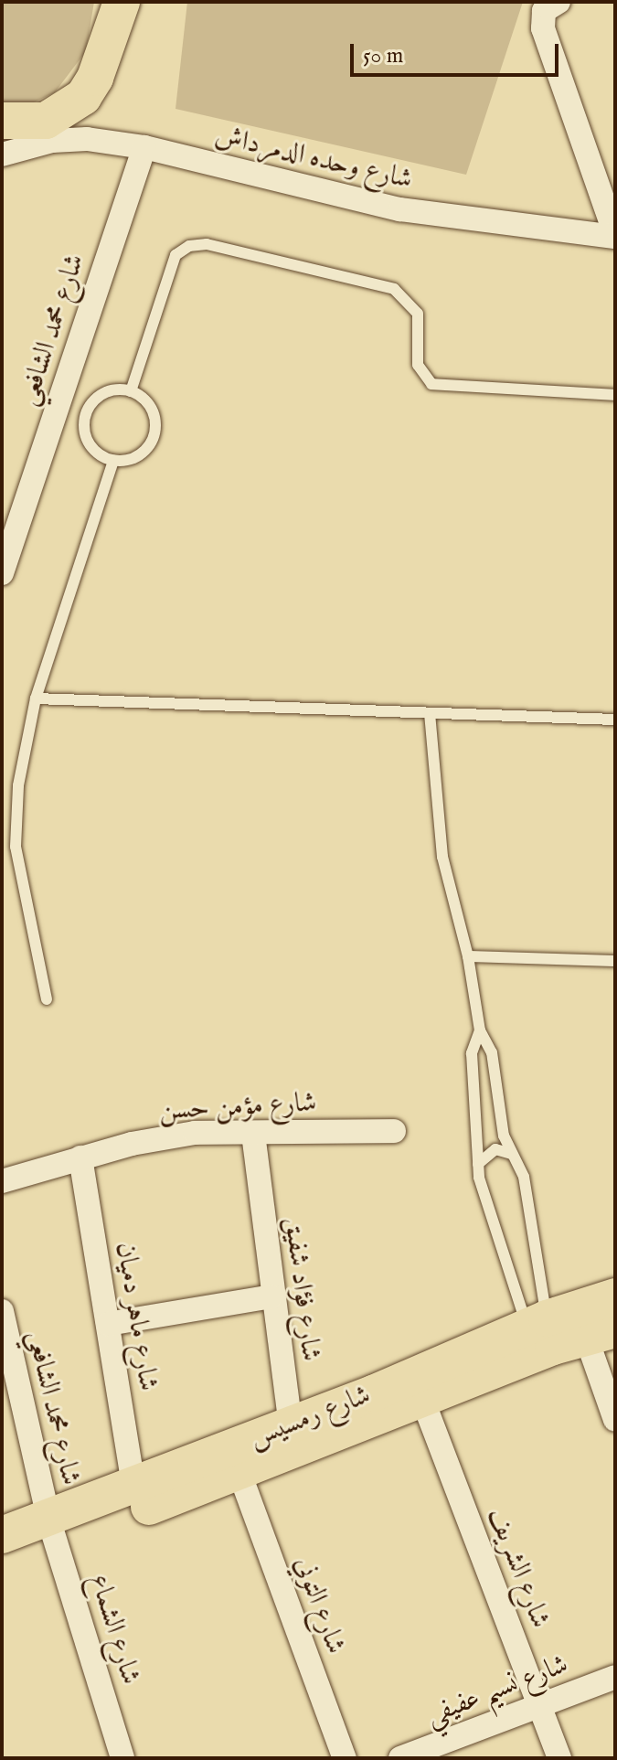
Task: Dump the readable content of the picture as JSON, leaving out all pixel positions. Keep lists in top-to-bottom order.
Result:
{
  "streets": {
    "main road": ["شارع رمسيس"],
    "street": [
      "شارع وحده الدمرداش",
      "شارع محمد الشافعي",
      "شارع مؤمن حسن",
      "شارع فؤاد شفيق",
      "شارع ماهر دميان",
      "شارع الشريف",
      "شارع التوني",
      "شارع الشماع",
      "شارع نسيم عفيفي"
    ]
  },
  "crossings": [
    ["شارع وحده الدمرداش", "شارع محمد الشافعي"],
    ["شارع محمد الشافعي", "شارع رمسيس"],
    ["شارع محمد الشافعي", "شارع الشماع"],
    ["شارع مؤمن حسن", "شارع فؤاد شفيق"],
    ["شارع مؤمن حسن", "شارع ماهر دميان"],
    ["شارع فؤاد شفيق", "شارع رمسيس"],
    ["شارع ماهر دميان", "شارع رمسيس"],
    ["شارع رمسيس", "شارع الشريف"],
    ["شارع رمسيس", "شارع التوني"],
    ["شارع رمسيس", "شارع الشماع"],
    ["شارع الشريف", "شارع نسيم عفيفي"]
  ],
  "scale_bar": "50 m"
}
